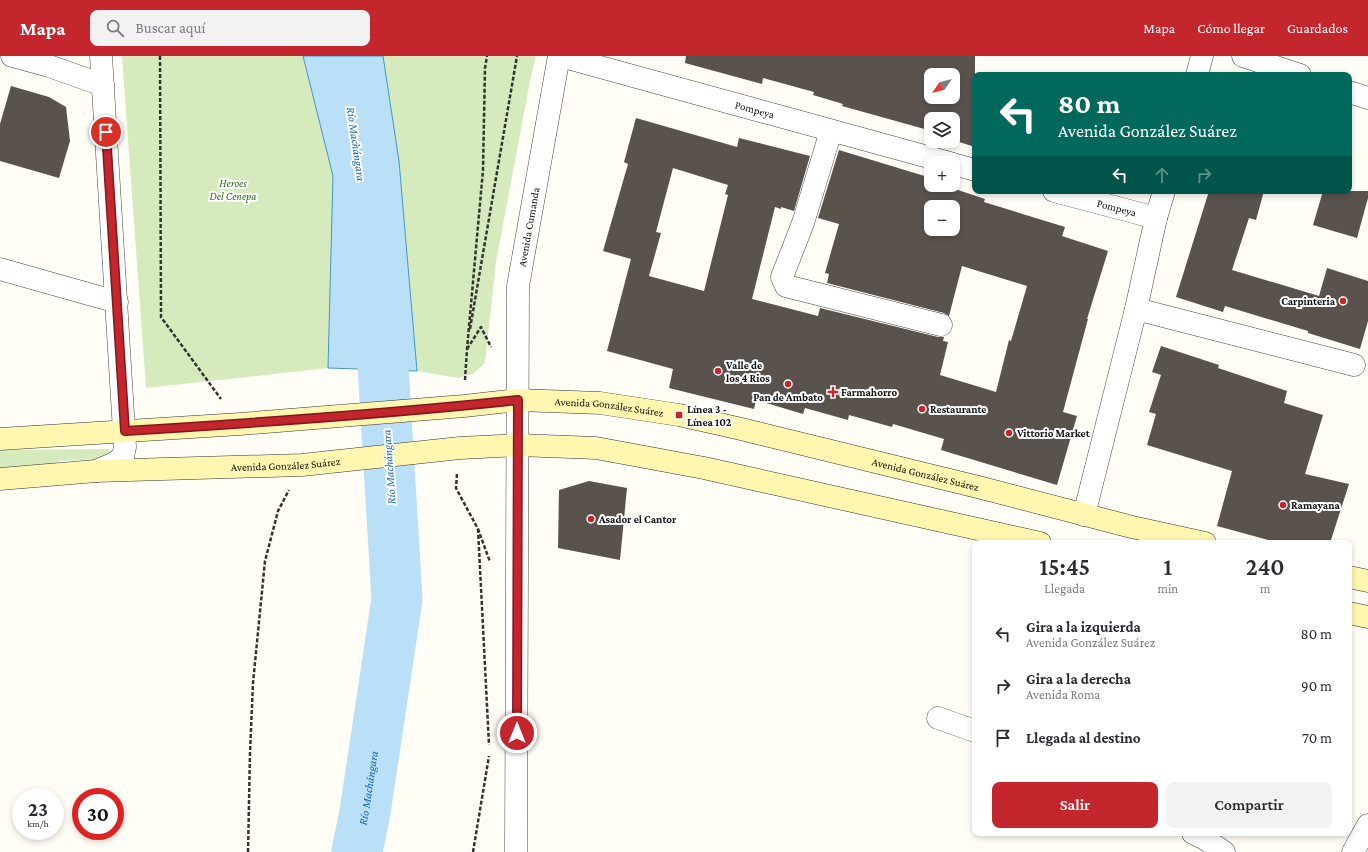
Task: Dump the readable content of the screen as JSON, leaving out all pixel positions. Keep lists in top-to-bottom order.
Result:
{
  "streets": {
    "main road": ["Avenida González Suárez"],
    "street": ["Pompeya", "Avenida Cumanda"]
  },
  "crossings": [
    ["Pompeya", "Avenida Cumanda"],
    ["Avenida Cumanda", "Avenida González Suárez"]
  ],
  "water": ["Río Machángara"],
  "parks": ["Heroes Del Cenepa"],
  "places": {
    "other": [
      "Carpinteria",
      "Valle de los 4 Rios",
      "Pan de Ambato",
      "Restaurante",
      "Vittorio Market",
      "Ramayana",
      "Asador el Cantor"
    ],
    "health": ["Farmahorro"],
    "transit": ["Línea 3 - Línea 102"]
  },
  "north": "bottom left",
  "page": {
    "header": "Mapa",
    "search": "Buscar aquí",
    "nav": ["Mapa", "Cómo llegar", "Guardados"],
    "map_buttons": ["+", "−"],
    "turn": ["80 m", "Avenida González Suárez"],
    "eta": [
      "15:45",
      "Llegada",
      "1",
      "min",
      "240",
      "m"
    ],
    "list": [
      {
        "name": "Gira a la izquierda",
        "note": "Avenida González Suárez",
        "value": "80 m"
      },
      {
        "name": "Gira a la derecha",
        "note": "Avenida Roma",
        "value": "90 m"
      },
      {
        "name": "Llegada al destino",
        "value": "70 m"
      }
    ],
    "buttons": ["Salir", "Compartir"],
    "speed": "23 km/h",
    "limit": "30"
  }
}
